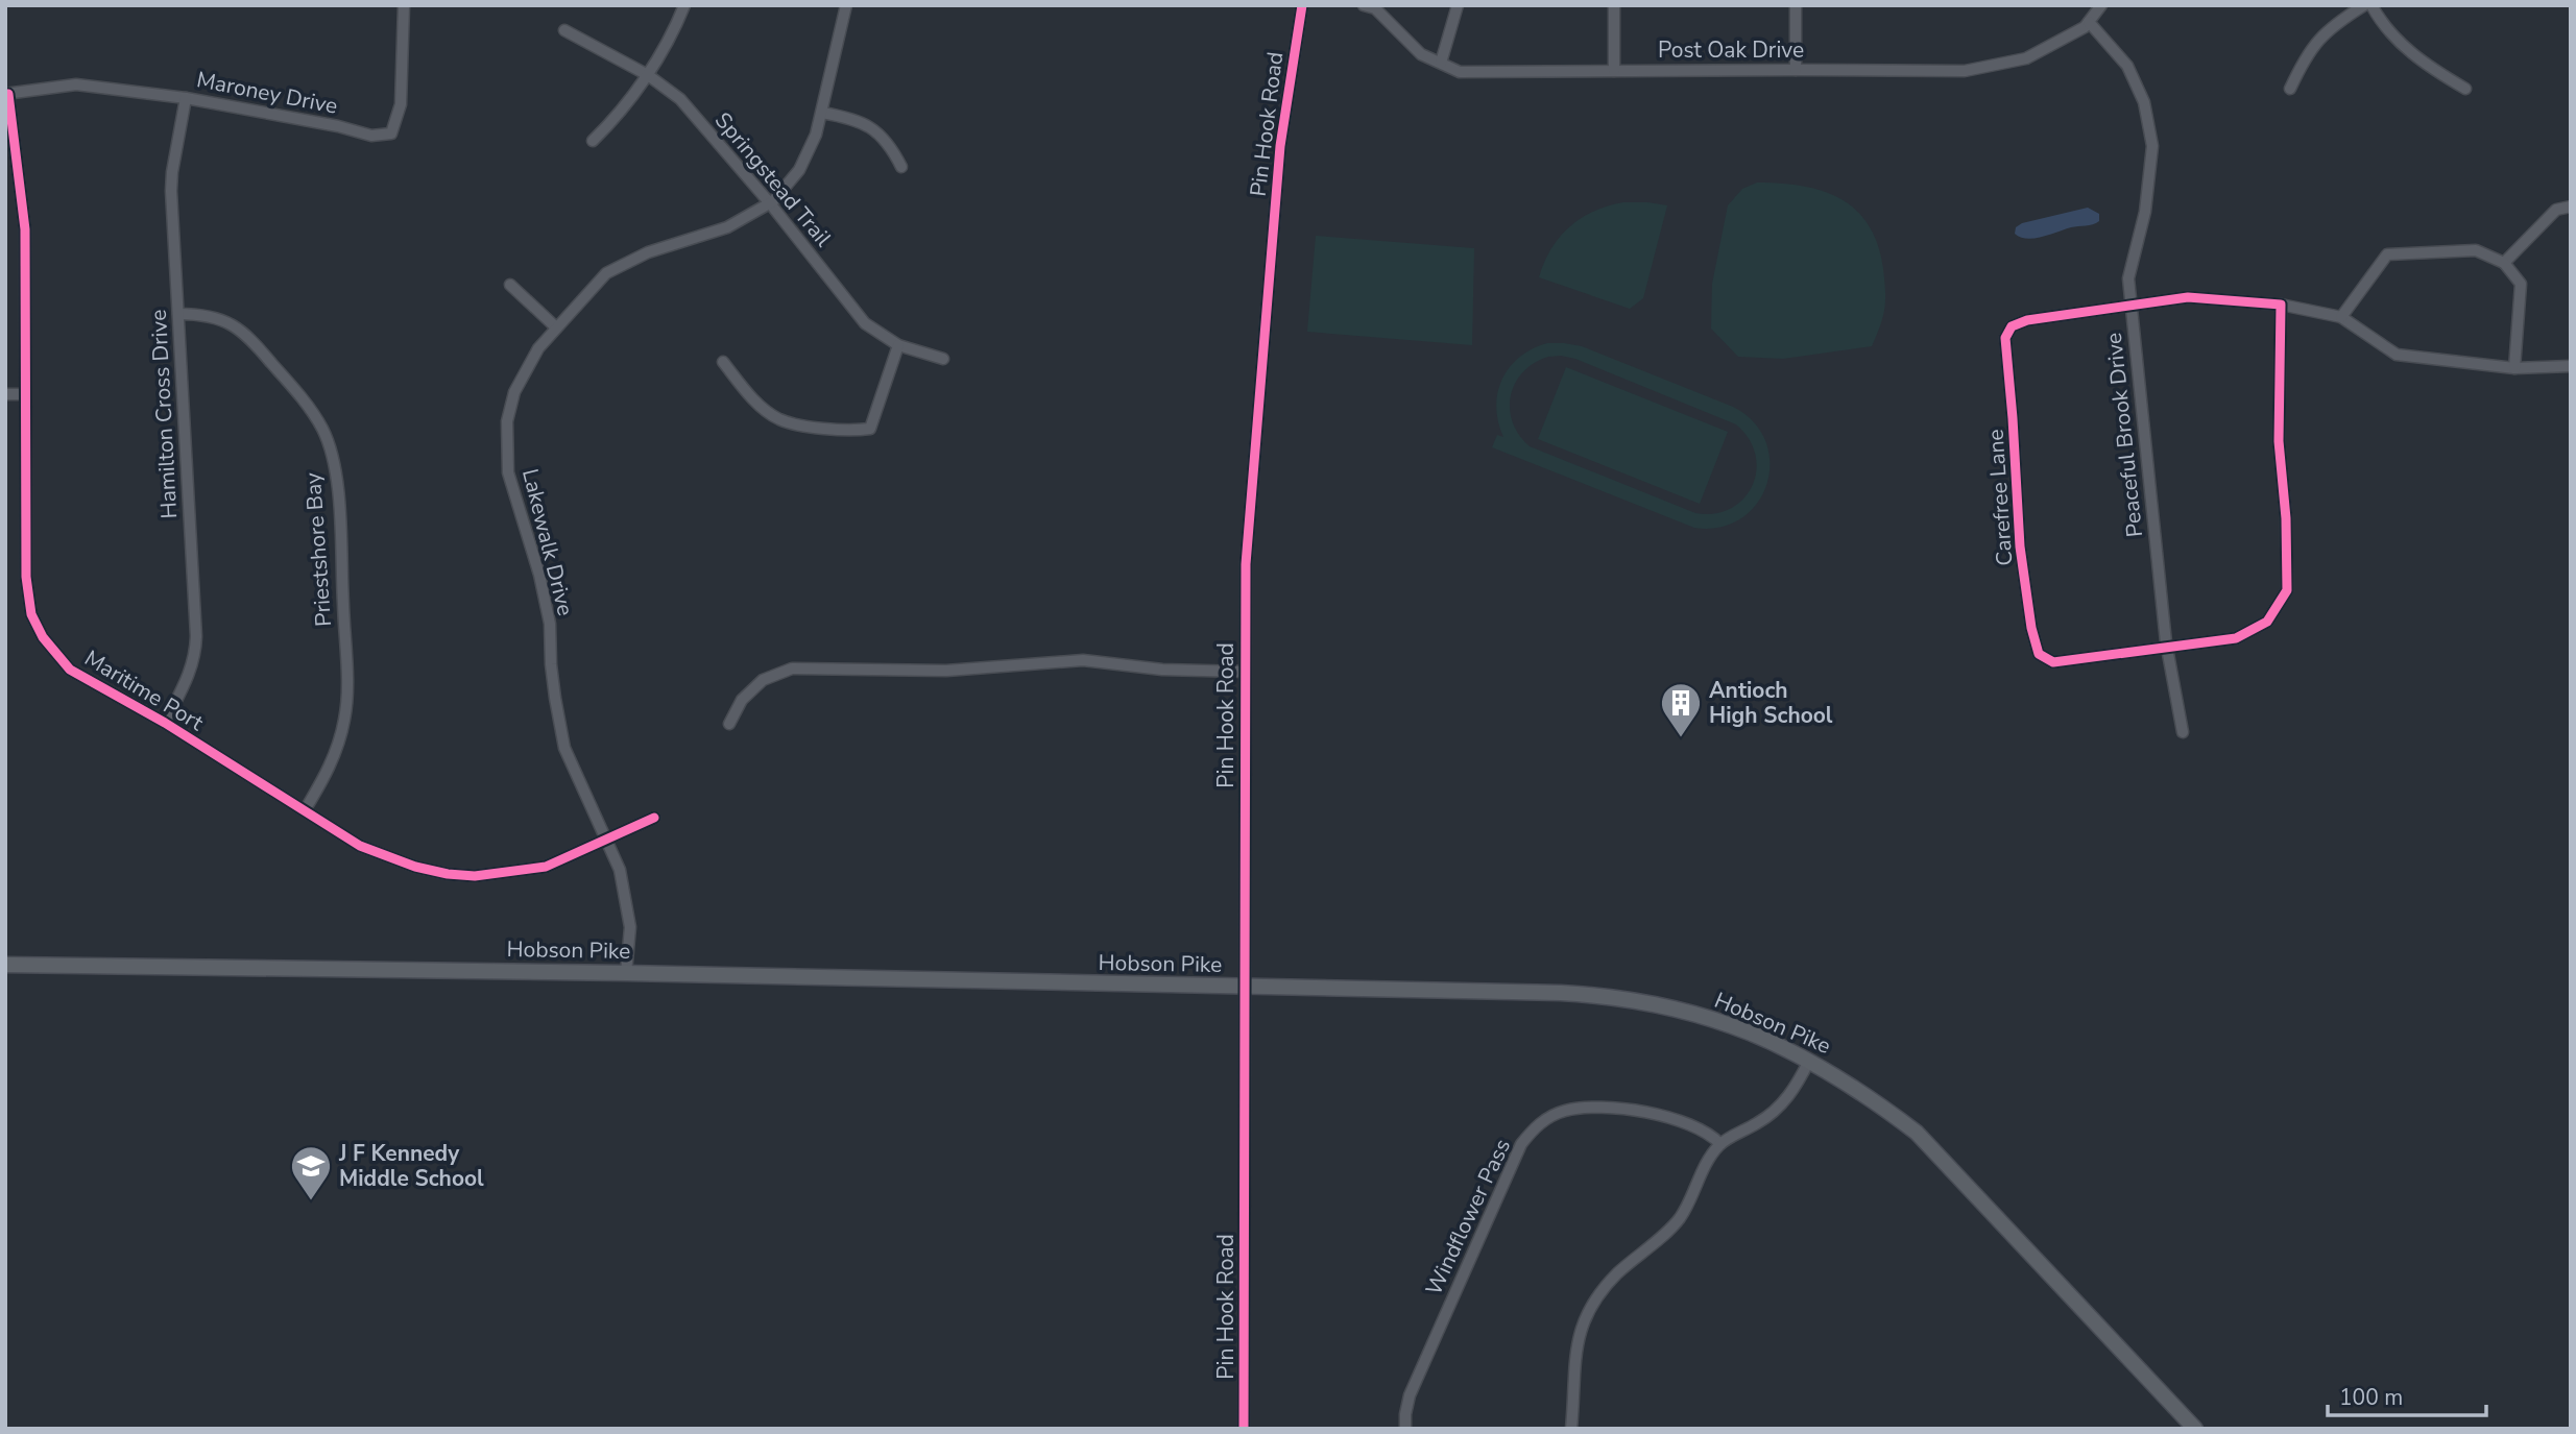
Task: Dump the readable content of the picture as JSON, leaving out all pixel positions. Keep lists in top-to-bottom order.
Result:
{
  "streets": {
    "main road": ["Hobson Pike"],
    "street": [
      "Post Oak Drive",
      "Maroney Drive",
      "Pin Hook Road",
      "Springstead Trail",
      "Hamilton Cross Drive",
      "Peaceful Brook Drive",
      "Carefree Lane",
      "Lakewalk Drive",
      "Priestshore Bay",
      "Maritime Port",
      "Windflower Pass"
    ]
  },
  "crossings": [
    ["Post Oak Drive", "Peaceful Brook Drive"],
    ["Maroney Drive", "Hamilton Cross Drive"],
    ["Maroney Drive", "Maritime Port"],
    ["Pin Hook Road", "Hobson Pike"],
    ["Springstead Trail", "Lakewalk Drive"],
    ["Hamilton Cross Drive", "Priestshore Bay"],
    ["Hamilton Cross Drive", "Maritime Port"],
    ["Peaceful Brook Drive", "Carefree Lane"],
    ["Lakewalk Drive", "Maritime Port"],
    ["Lakewalk Drive", "Hobson Pike"],
    ["Priestshore Bay", "Maritime Port"]
  ],
  "places": {
    "building": ["Antioch High School"],
    "school or university": ["J F Kennedy Middle School"]
  },
  "scale_bar": "100 m"
}
